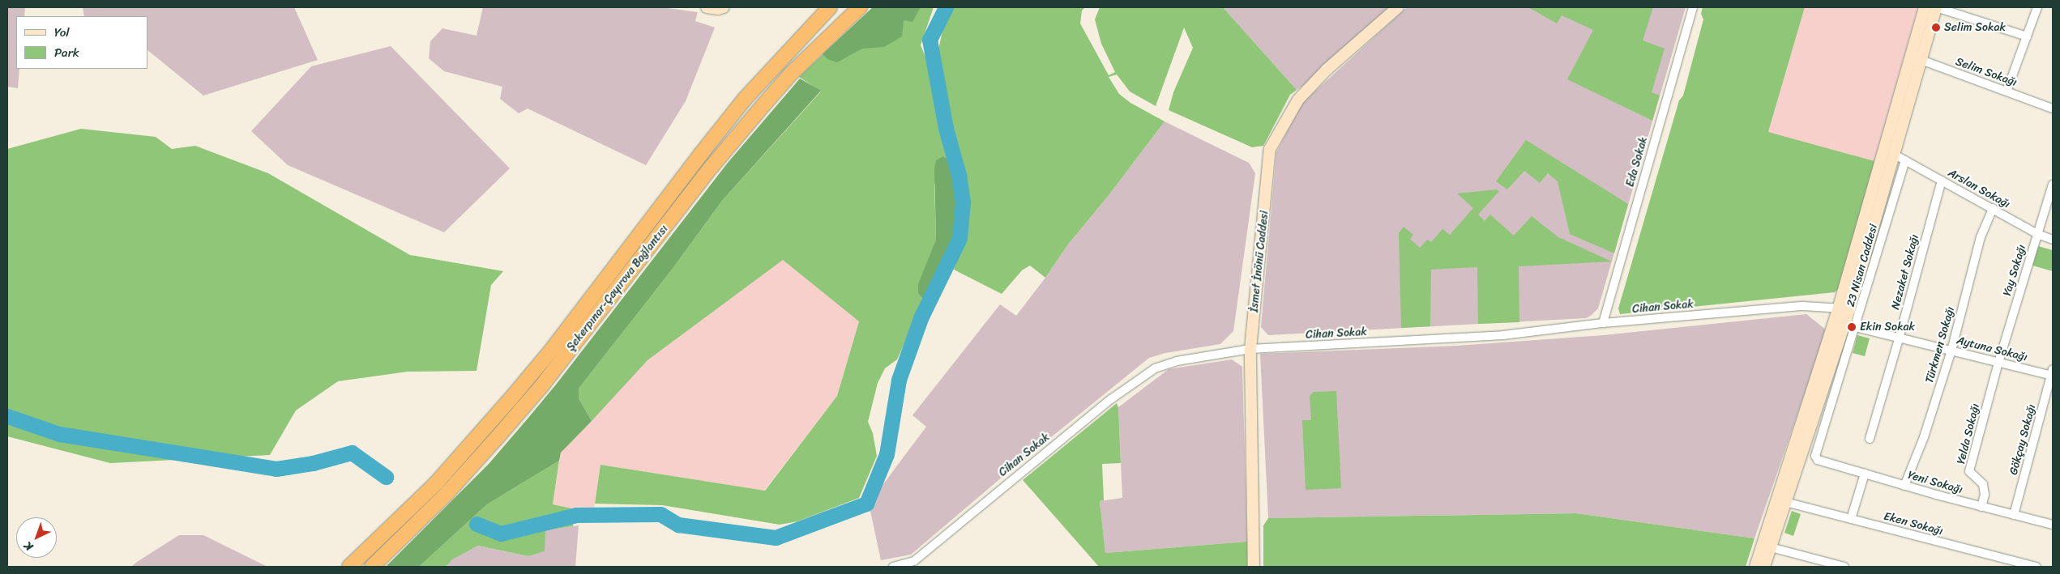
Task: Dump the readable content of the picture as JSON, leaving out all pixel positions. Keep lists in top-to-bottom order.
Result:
{
  "streets": {
    "highway": ["Şekerpınar-Çayırova Bağlantısı"],
    "street": [
      "Selim Sokağı",
      "Eda Sokak",
      "Arslan Sokağı",
      "İsmet İnönü Caddesi",
      "23 Nisan Caddesi",
      "Yay Sokağı",
      "Nezaket Sokağı",
      "Cihan Sokak",
      "Türkmen Sokağı",
      "Aytuna Sokağı",
      "Yelda Sokağı",
      "Gökçay Sokağı",
      "Yeni Sokağı",
      "Eken Sokağı"
    ]
  },
  "crossings": [
    ["Selim Sokağı", "23 Nisan Caddesi"],
    ["Eda Sokak", "Cihan Sokak"],
    ["Arslan Sokağı", "23 Nisan Caddesi"],
    ["Arslan Sokağı", "Yay Sokağı"],
    ["Arslan Sokağı", "Nezaket Sokağı"],
    ["Arslan Sokağı", "Türkmen Sokağı"],
    ["İsmet İnönü Caddesi", "Cihan Sokak"],
    ["23 Nisan Caddesi", "Cihan Sokak"],
    ["23 Nisan Caddesi", "Eken Sokağı"],
    ["Yay Sokağı", "Aytuna Sokağı"],
    ["Yay Sokağı", "Yelda Sokağı"],
    ["Nezaket Sokağı", "Aytuna Sokağı"],
    ["Türkmen Sokağı", "Aytuna Sokağı"],
    ["Türkmen Sokağı", "Yeni Sokağı"],
    ["Aytuna Sokağı", "Yelda Sokağı"],
    ["Aytuna Sokağı", "Gökçay Sokağı"],
    ["Aytuna Sokağı", "Yeni Sokağı"],
    ["Yelda Sokağı", "Yeni Sokağı"],
    ["Gökçay Sokağı", "Yeni Sokağı"]
  ],
  "places": ["Selim Sokak", "Ekin Sokak"],
  "legend": ["Yol", "Park"],
  "north": "bottom left"
}
